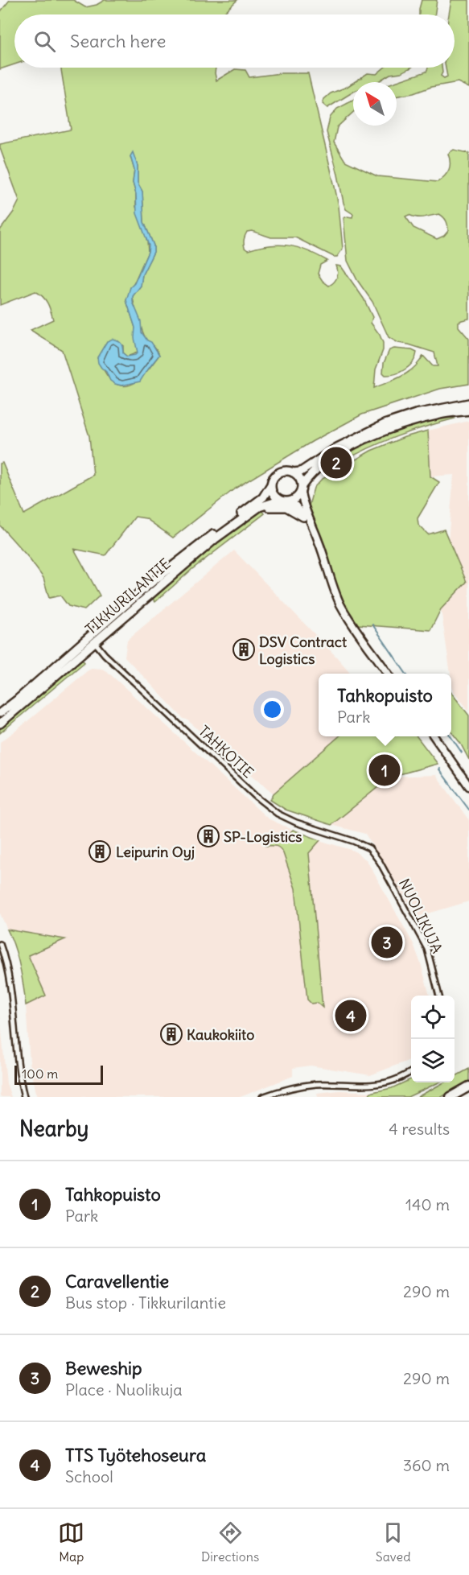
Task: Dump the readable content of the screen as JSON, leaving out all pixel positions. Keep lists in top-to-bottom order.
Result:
{
  "streets": {
    "main road": ["TIKKURILANTIE"],
    "street": ["TAHKOTIE", "NUOLIKUJA"]
  },
  "crossings": [
    ["TIKKURILANTIE", "TAHKOTIE"],
    ["TAHKOTIE", "NUOLIKUJA"]
  ],
  "places": {
    "building": [
      "DSV Contract Logistics",
      "SP-Logistics",
      "Leipurin Oyj",
      "Kaukokiito"
    ]
  },
  "scale_bar": "100 m",
  "north": "top left",
  "page": {
    "search": "Search here",
    "pins": [
      "2",
      "1",
      "3",
      "4"
    ],
    "popup": ["Tahkopuisto", "Park"],
    "scale": "100 m",
    "heading": ["Nearby", "4 results"],
    "list": [
      {
        "mark": "1",
        "name": "Tahkopuisto",
        "note": "Park",
        "value": "140 m"
      },
      {
        "mark": "2",
        "name": "Caravellentie",
        "note": "Bus stop · Tikkurilantie",
        "value": "290 m"
      },
      {
        "mark": "3",
        "name": "Beweship",
        "note": "Place · Nuolikuja",
        "value": "290 m"
      },
      {
        "mark": "4",
        "name": "TTS Työtehoseura",
        "note": "School",
        "value": "360 m"
      }
    ],
    "nav": ["Map", "Directions", "Saved"]
  }
}
